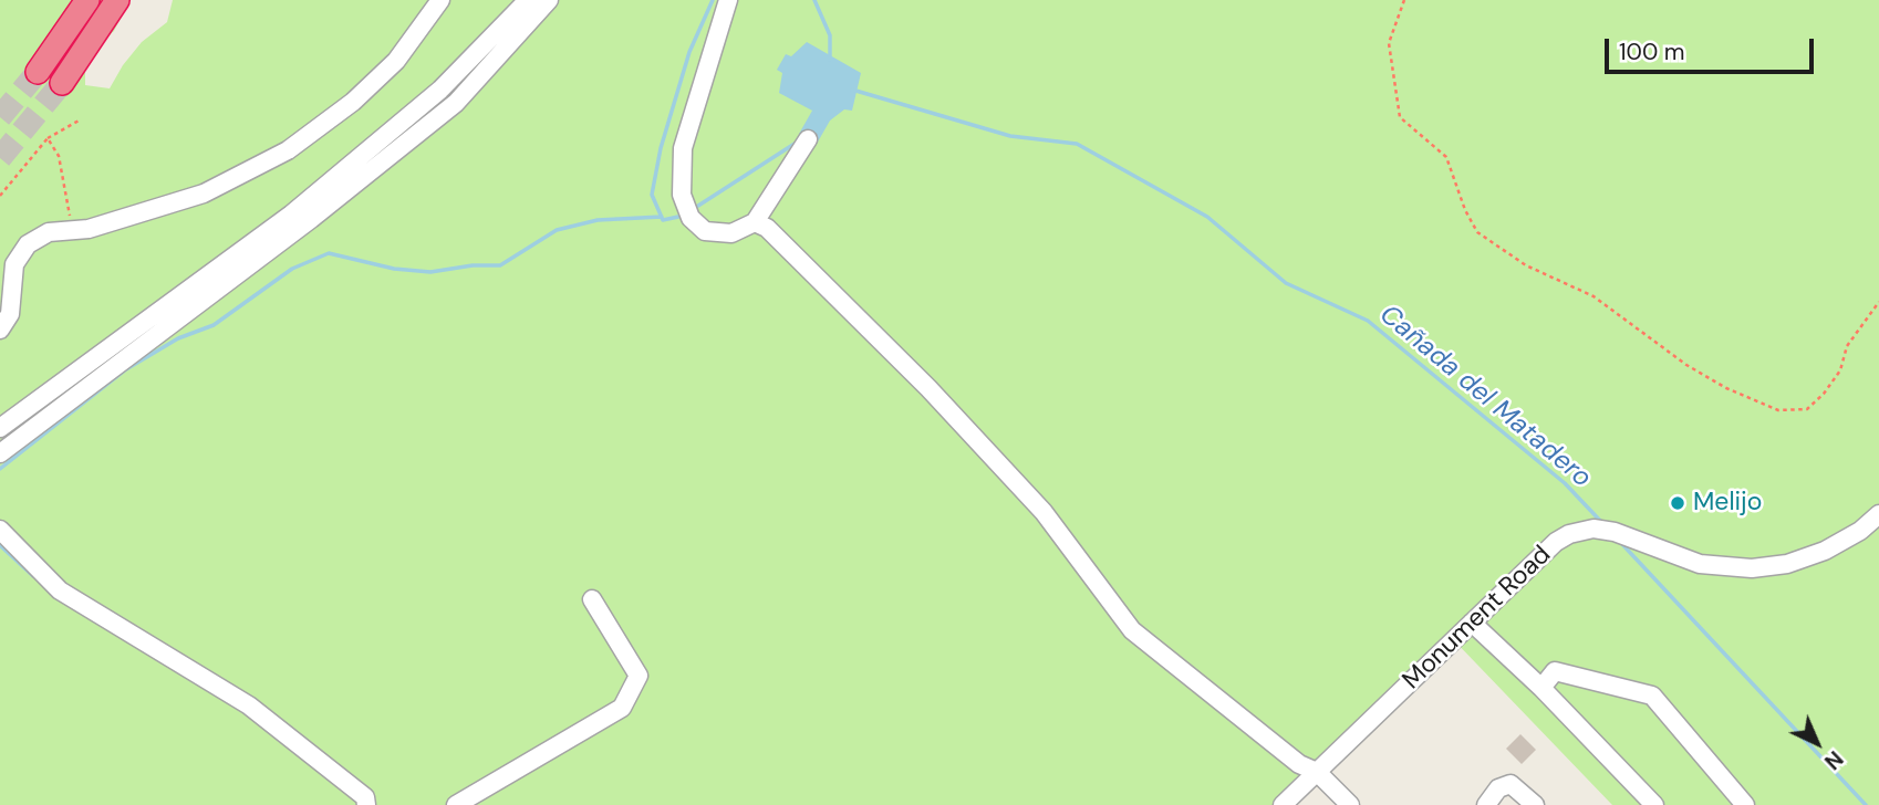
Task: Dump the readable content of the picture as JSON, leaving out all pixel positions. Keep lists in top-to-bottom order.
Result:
{
  "streets": {
    "street": ["Monument Road"]
  },
  "water": ["Cañada del Matadero"],
  "places": ["Melijo"],
  "scale_bar": "100 m",
  "north": "bottom right"
}
